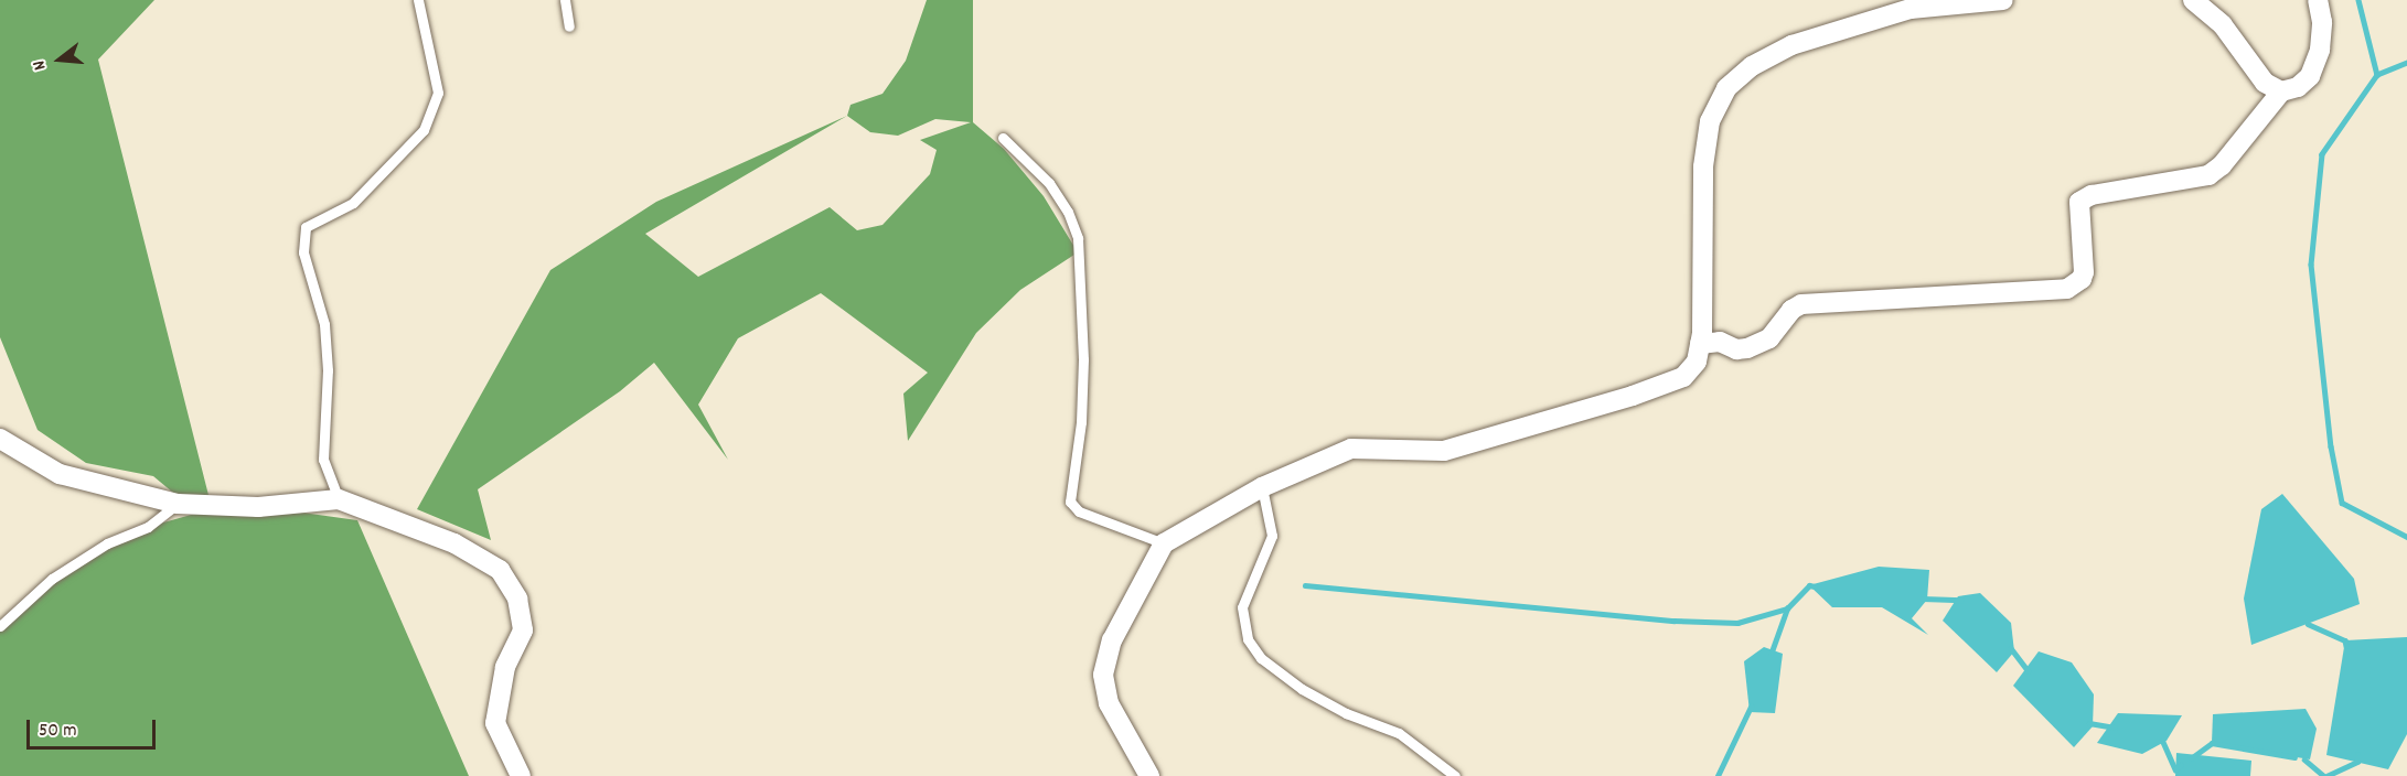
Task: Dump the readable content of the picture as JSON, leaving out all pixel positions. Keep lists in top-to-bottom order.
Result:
{
  "scale_bar": "50 m",
  "north": "left"
}
